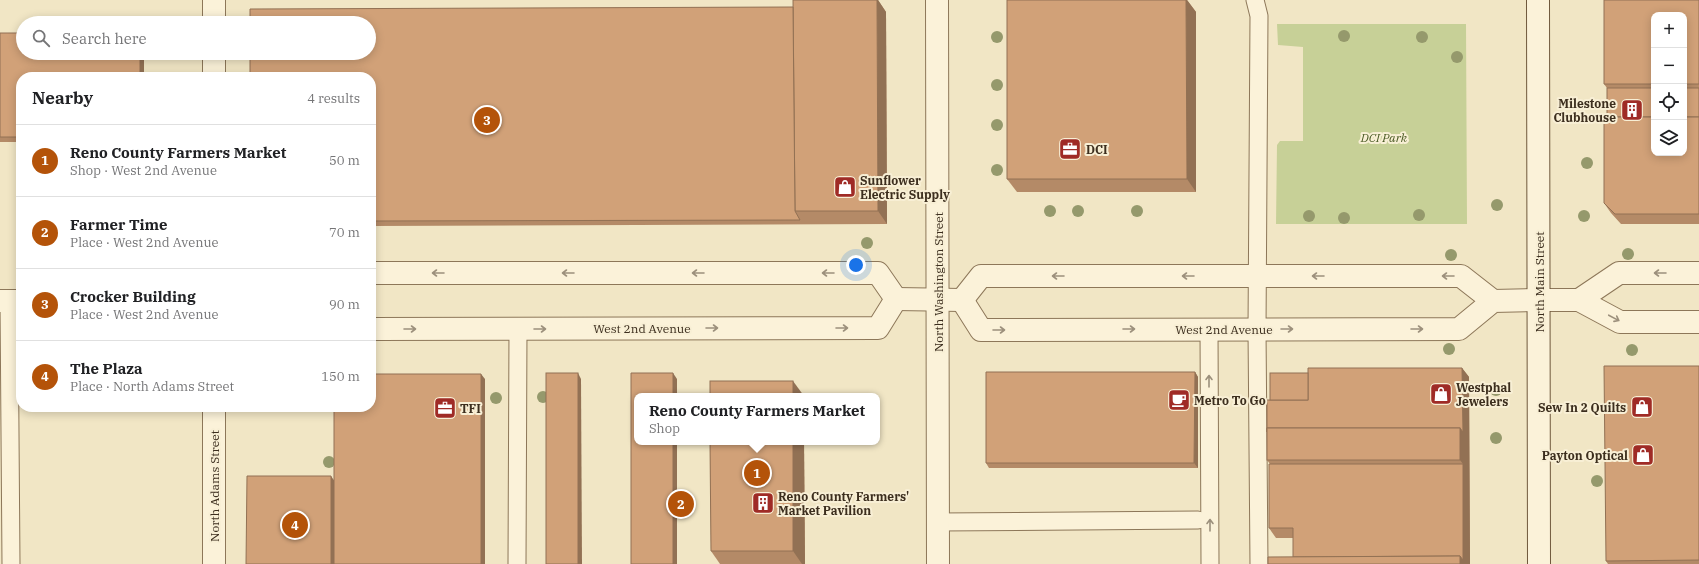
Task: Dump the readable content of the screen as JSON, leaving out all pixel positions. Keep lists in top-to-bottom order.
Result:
{
  "streets": {
    "street": [
      "North Washington Street",
      "North Main Street",
      "West 2nd Avenue",
      "North Adams Street"
    ]
  },
  "parks": ["DCI Park"],
  "places": {
    "building": ["Milestone Clubhouse", "Reno County Farmers' Market Pavilion"],
    "office": ["DCI", "TFI"],
    "shop": [
      "Sunflower Electric Supply",
      "Westphal Jewelers",
      "Sew In 2 Quilts",
      "Payton Optical"
    ],
    "cafe": ["Metro To Go"]
  },
  "page": {
    "map_buttons": ["+", "−"],
    "search": "Search here",
    "heading": ["Nearby", "4 results"],
    "pins": [
      "3",
      "1",
      "2",
      "4"
    ],
    "list": [
      {
        "mark": "1",
        "name": "Reno County Farmers Market",
        "note": "Shop · West 2nd Avenue",
        "value": "50 m"
      },
      {
        "mark": "2",
        "name": "Farmer Time",
        "note": "Place · West 2nd Avenue",
        "value": "70 m"
      },
      {
        "mark": "3",
        "name": "Crocker Building",
        "note": "Place · West 2nd Avenue",
        "value": "90 m"
      },
      {
        "mark": "4",
        "name": "The Plaza",
        "note": "Place · North Adams Street",
        "value": "150 m"
      }
    ],
    "popup": ["Reno County Farmers Market", "Shop"]
  }
}
